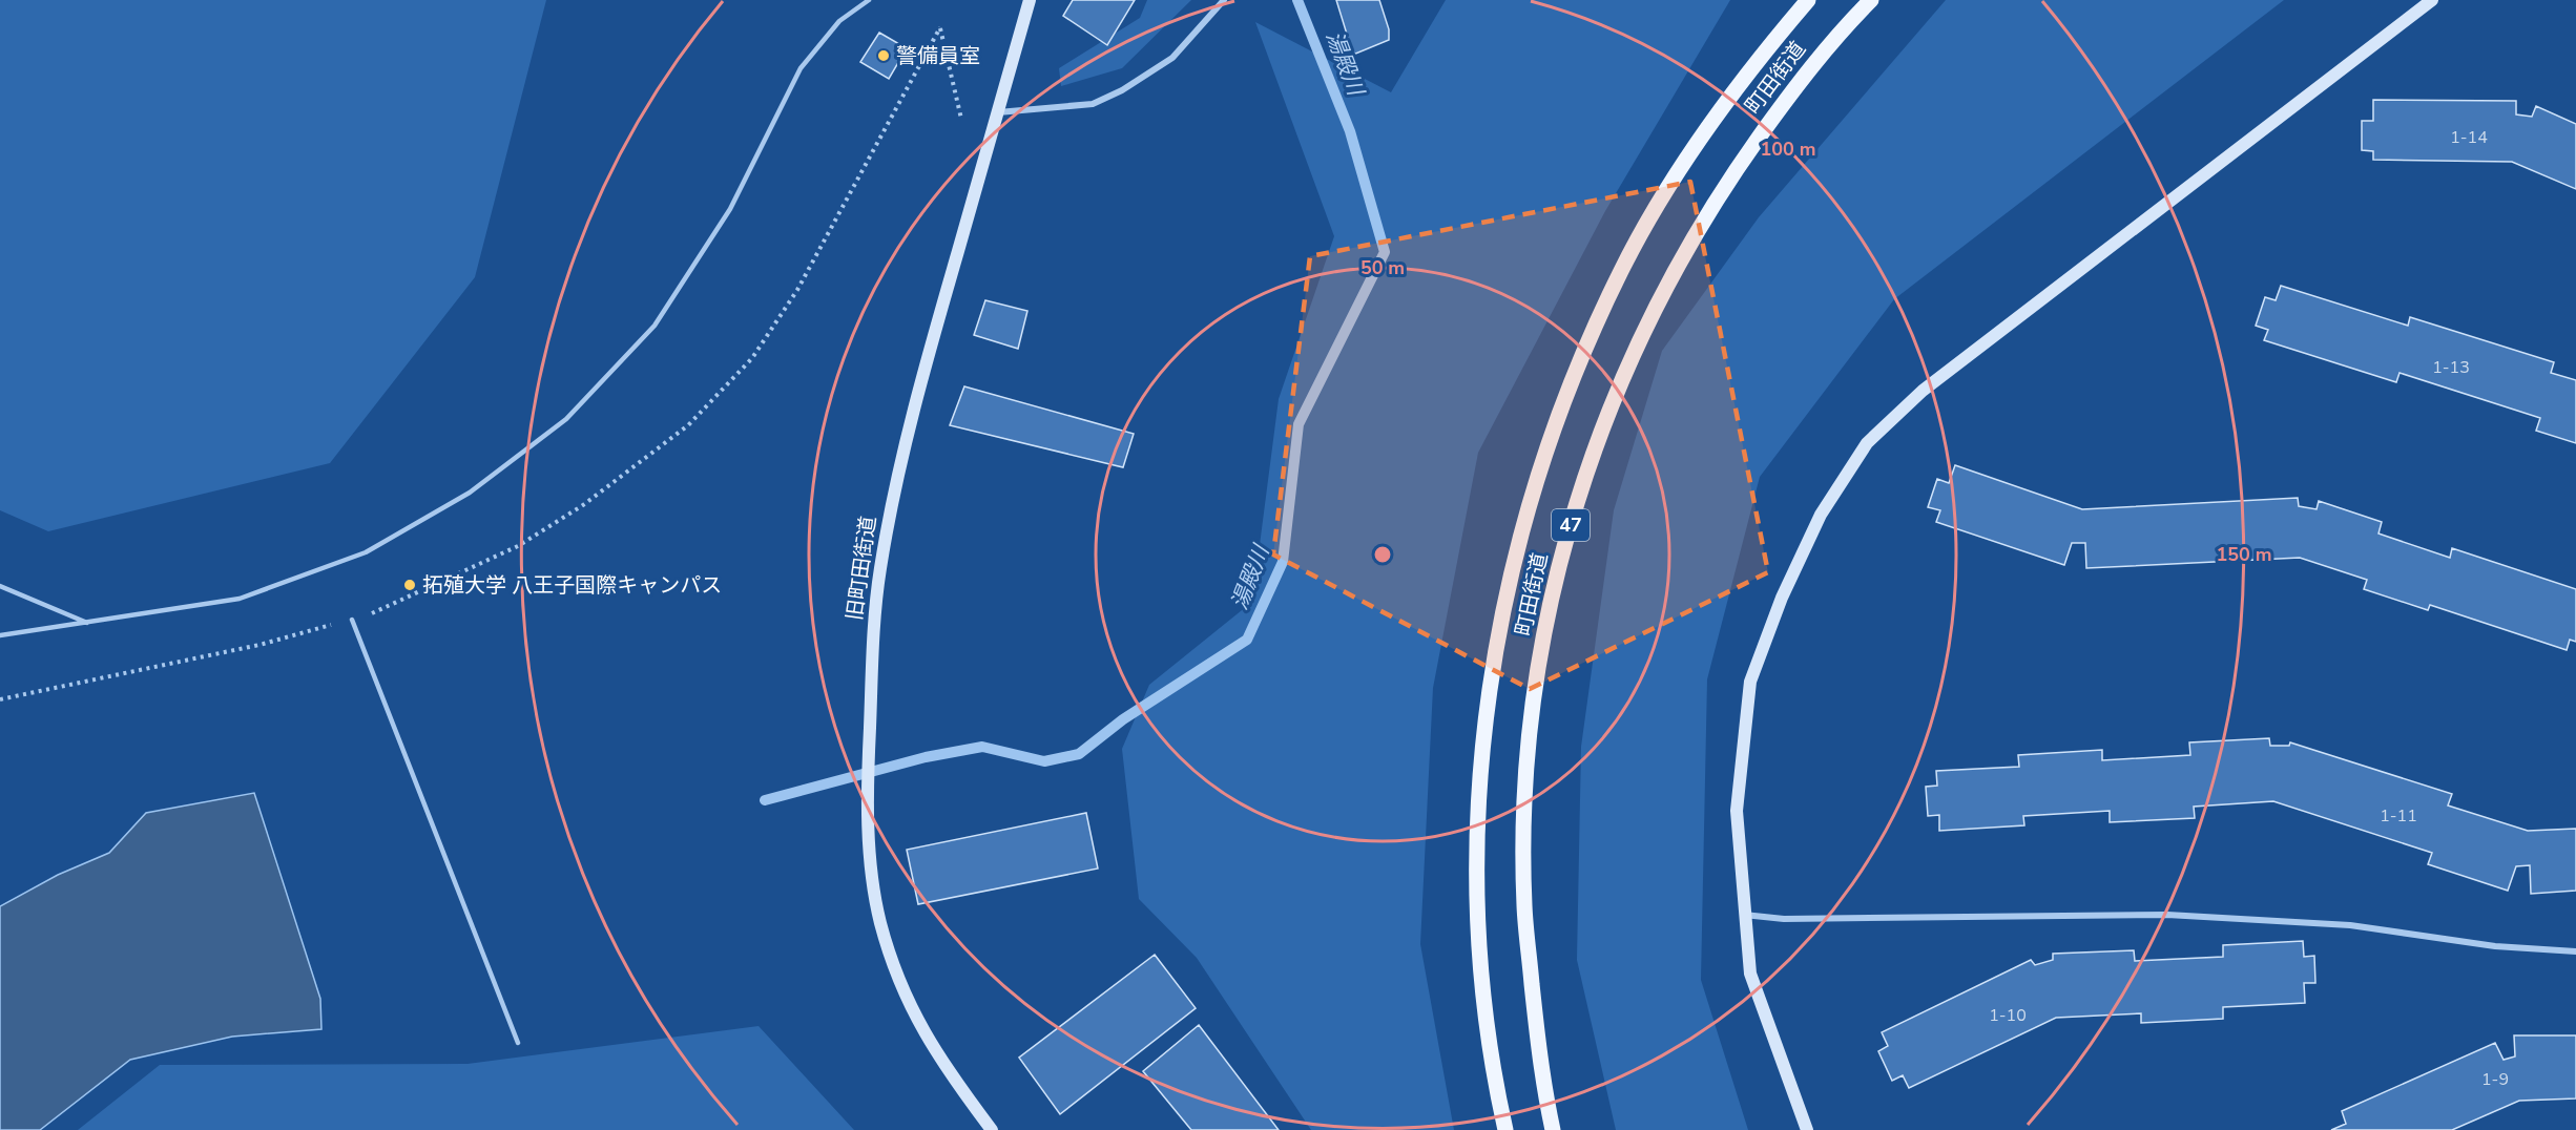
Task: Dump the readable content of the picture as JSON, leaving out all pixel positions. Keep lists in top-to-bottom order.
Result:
{
  "streets": {
    "main road": ["町田街道", "47"],
    "street": ["旧町田街道"]
  },
  "water": ["湯殿川"],
  "places": ["警備員室", "拓殖大学 八王子国際キャンパス"],
  "house_numbers": [
    "1-14",
    "1-13",
    "1-11",
    "1-10",
    "1-9"
  ],
  "rings": ["100 m", "50 m", "150 m"]
}
